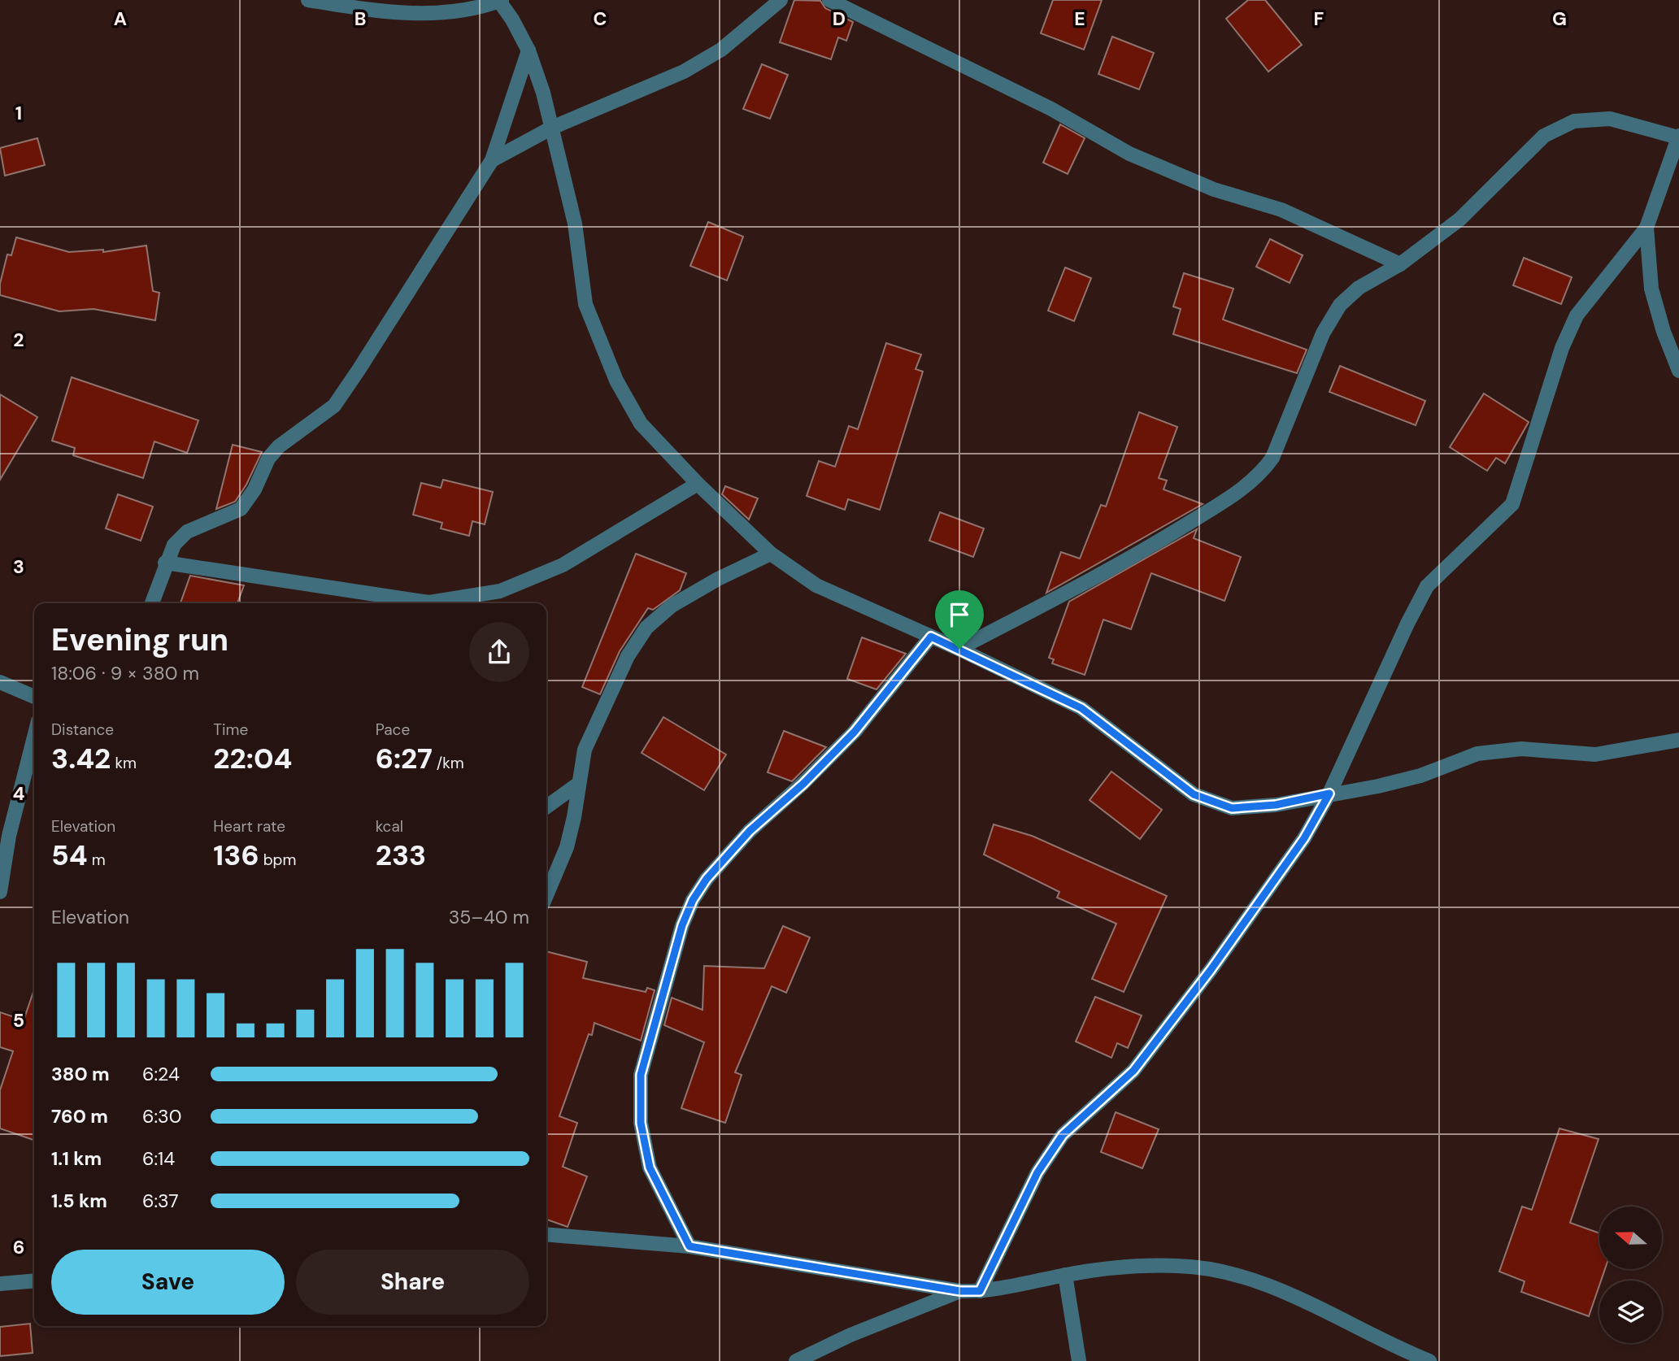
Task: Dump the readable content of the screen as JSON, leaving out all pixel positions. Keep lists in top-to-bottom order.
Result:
{
  "north": "left",
  "page": {
    "heading": ["Evening run", "18:06 · 9 × 380 m"],
    "stats": [
      ["Distance", "3.42 km"],
      ["Time", "22:04"],
      ["Pace", "6:27 /km"],
      ["Elevation", "54 m"],
      ["Heart rate", "136 bpm"],
      ["kcal", "233"]
    ],
    "chart": ["Elevation", "35–40 m"],
    "list": [
      {
        "name": "380 m",
        "note": "6:24"
      },
      {
        "name": "760 m",
        "note": "6:30"
      },
      {
        "name": "1.1 km",
        "note": "6:14"
      },
      {
        "name": "1.5 km",
        "note": "6:37"
      }
    ],
    "buttons": ["Save", "Share"]
  },
  "grid": {
    "columns": [
      "A",
      "B",
      "C",
      "D",
      "E",
      "F",
      "G"
    ],
    "rows": [
      "1",
      "2",
      "3",
      "4",
      "5",
      "6"
    ]
  }
}
